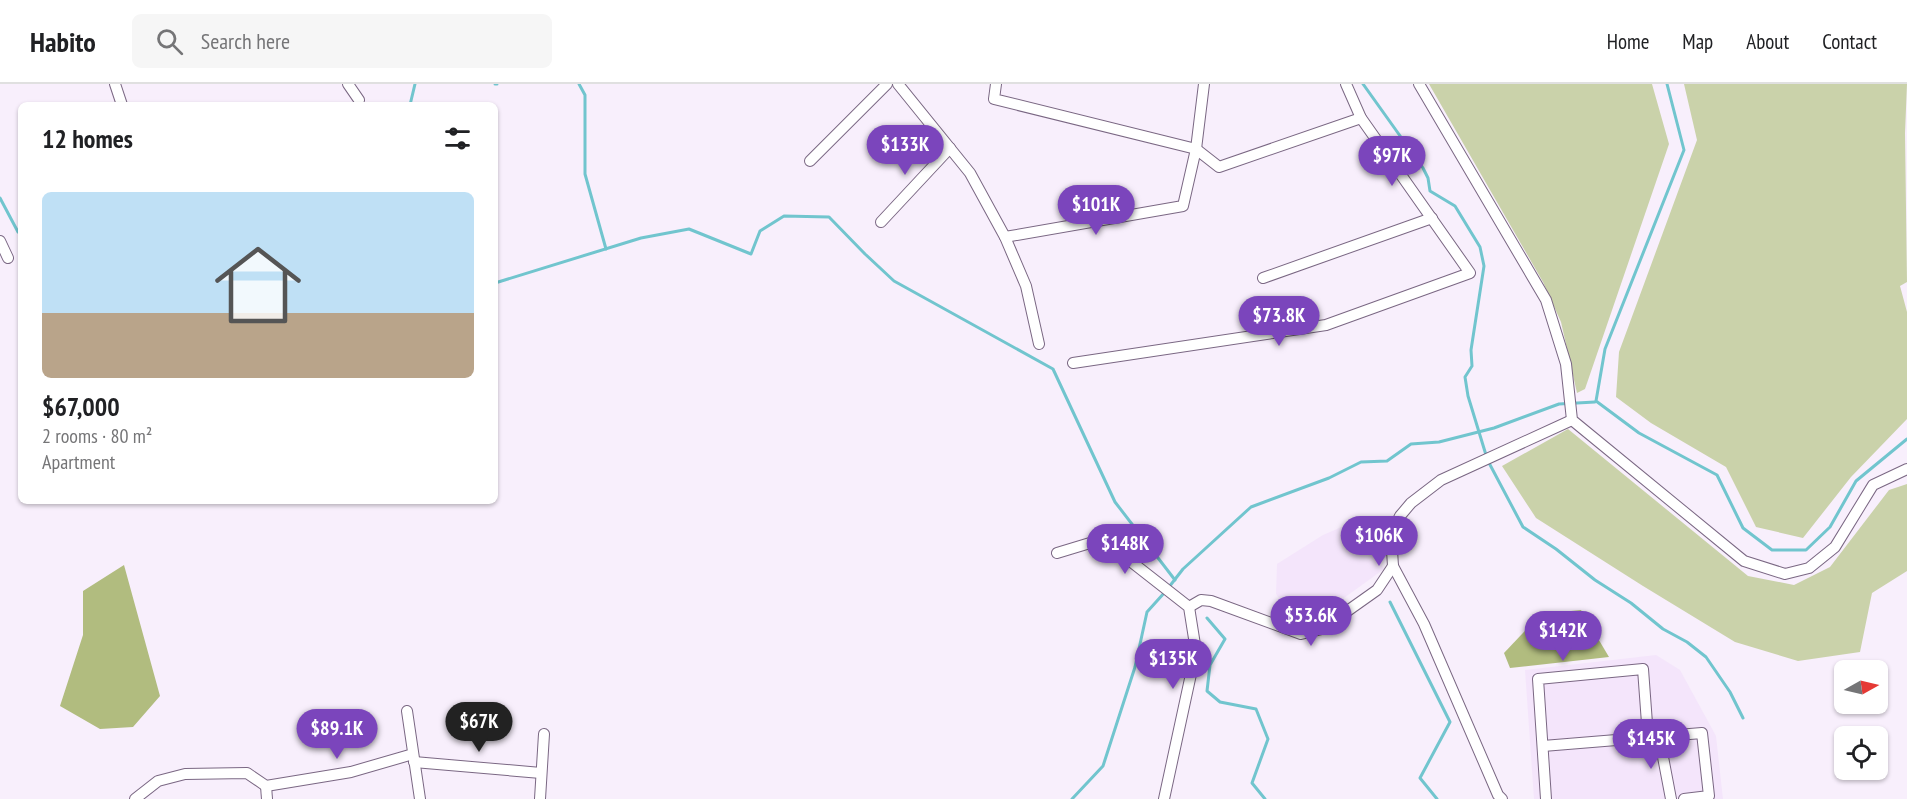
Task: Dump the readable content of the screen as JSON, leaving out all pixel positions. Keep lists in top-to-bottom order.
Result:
{
  "north": "right",
  "page": {
    "header": "Habito",
    "search": "Search here",
    "nav": [
      "Home",
      "Map",
      "About",
      "Contact"
    ],
    "heading": "12 homes",
    "price": [
      "$133K",
      "$97K",
      "$101K",
      "$73.8K",
      "$106K",
      "$148K",
      "$53.6K",
      "$142K",
      "$135K",
      "$67K",
      "$89.1K",
      "$145K"
    ],
    "list": [
      {
        "name": "$67,000",
        "note": "2 rooms · 80 m² · Apartment"
      }
    ]
  }
}
